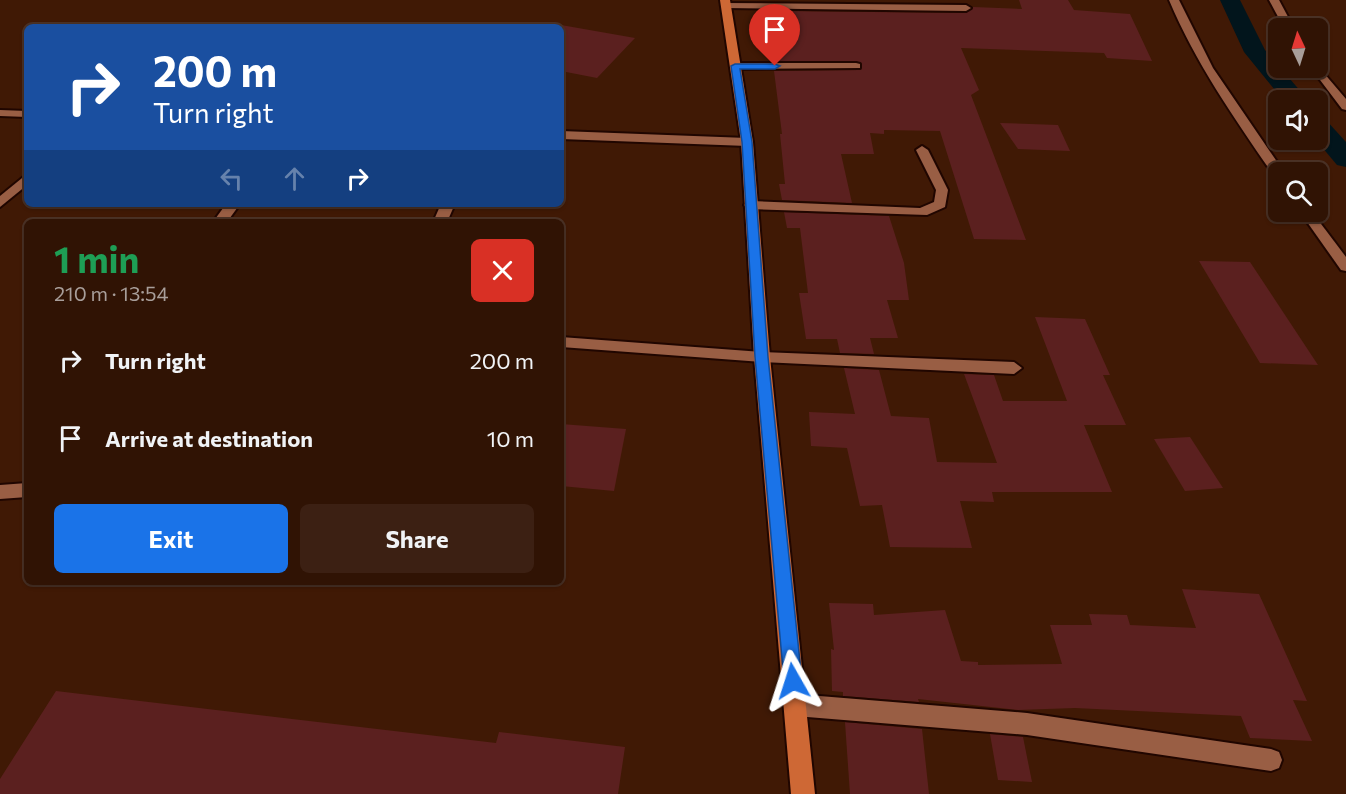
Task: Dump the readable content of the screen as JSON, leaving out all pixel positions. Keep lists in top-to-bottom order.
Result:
{
  "north": "top",
  "page": {
    "turn": ["200 m", "Turn right"],
    "heading": ["1 min", "210 m · 13:54"],
    "list": [
      {
        "name": "Turn right",
        "value": "200 m"
      },
      {
        "name": "Arrive at destination",
        "value": "10 m"
      }
    ],
    "buttons": ["Exit", "Share"]
  }
}
